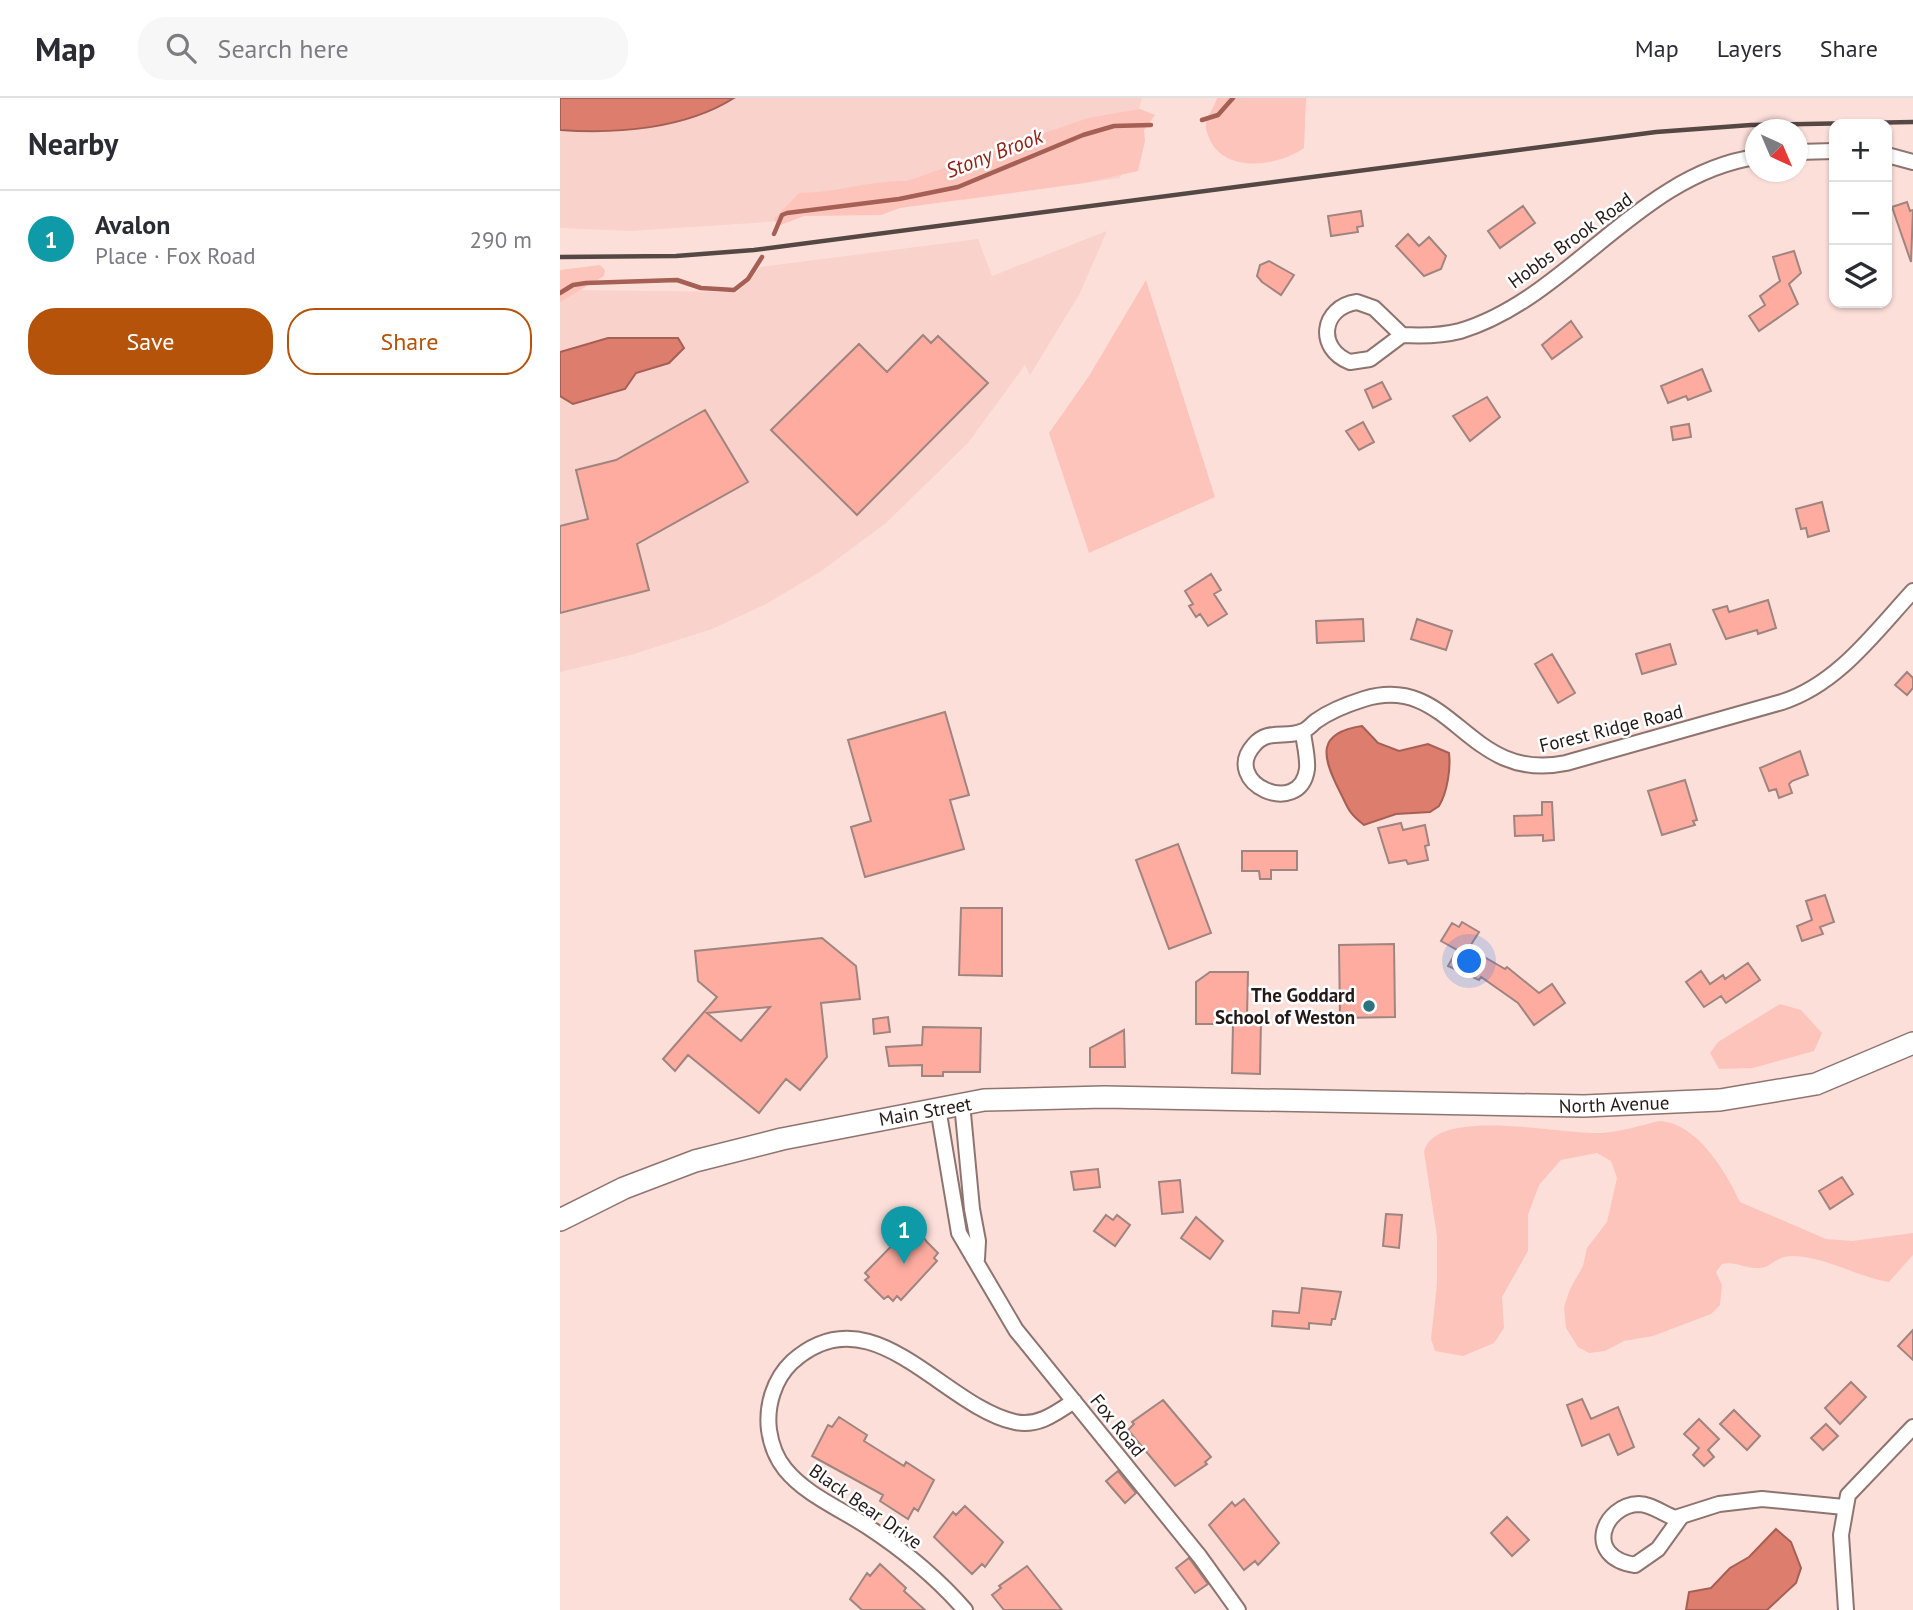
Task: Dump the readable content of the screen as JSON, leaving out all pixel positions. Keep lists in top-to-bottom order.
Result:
{
  "streets": {
    "main road": ["North Avenue", "Main Street"],
    "street": [
      "Hobbs Brook Road",
      "Forest Ridge Road",
      "Fox Road",
      "Black Bear Drive"
    ]
  },
  "crossings": [
    ["North Avenue", "Main Street"],
    ["Main Street", "Fox Road"],
    ["Fox Road", "Black Bear Drive"]
  ],
  "water": ["Stony Brook"],
  "places": ["The Goddard School of Weston"],
  "north": "bottom right",
  "page": {
    "header": "Map",
    "search": "Search here",
    "nav": ["Map", "Layers", "Share"],
    "heading": "Nearby",
    "map_buttons": ["+", "−"],
    "list": [
      {
        "mark": "1",
        "name": "Avalon",
        "note": "Place · Fox Road",
        "value": "290 m"
      }
    ],
    "buttons": ["Save", "Share"],
    "pins": "1"
  }
}
